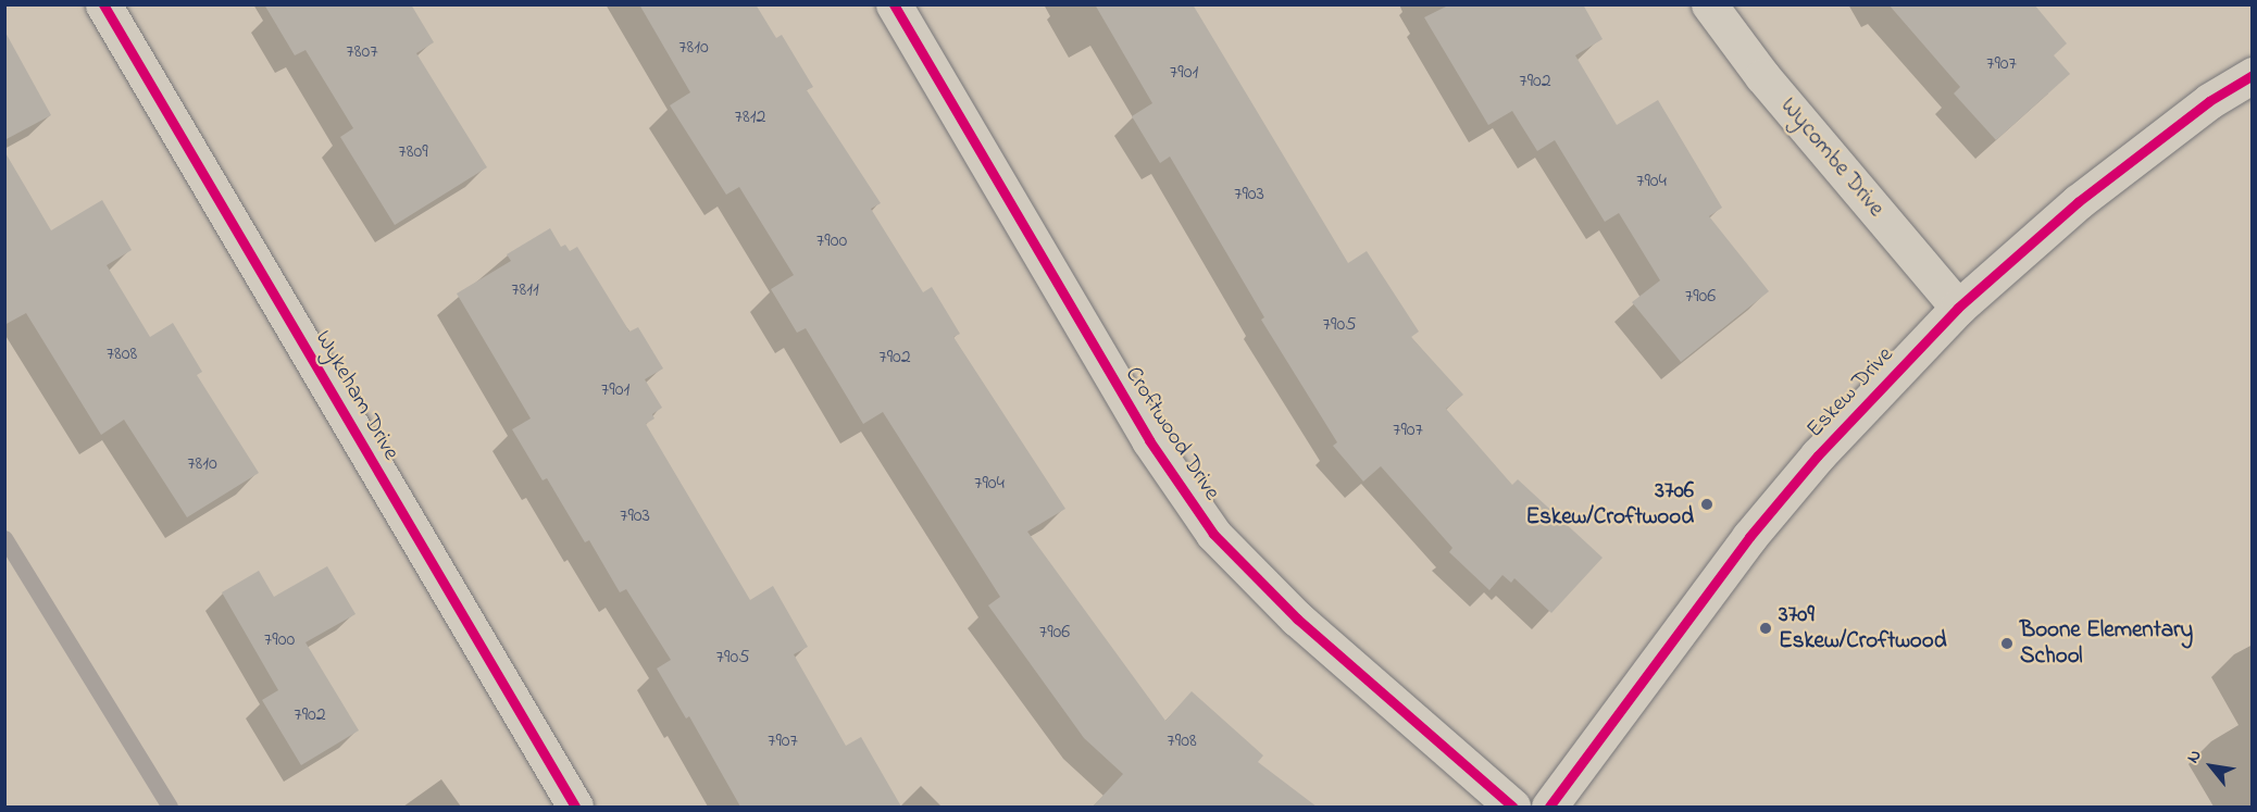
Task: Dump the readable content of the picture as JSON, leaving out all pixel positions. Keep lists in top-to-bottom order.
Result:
{
  "streets": {
    "street": [
      "Wycombe Drive",
      "Eskew Drive",
      "Wykeham Drive",
      "Croftwood Drive"
    ]
  },
  "crossings": [
    ["Wycombe Drive", "Eskew Drive"]
  ],
  "places": ["3706 Eskew/Croftwood", "3709 Eskew/Croftwood", "Boone Elementary School"],
  "house_numbers": [
    "7810",
    "7807",
    "7907",
    "7901",
    "7902",
    "7812",
    "7809",
    "7904",
    "7903",
    "7900",
    "7811",
    "7906",
    "7905",
    "7808",
    "7902",
    "7901",
    "7907",
    "7810",
    "7904",
    "7903",
    "7906",
    "7900",
    "7905",
    "7902",
    "7907",
    "7908"
  ],
  "north": "top left"
}
